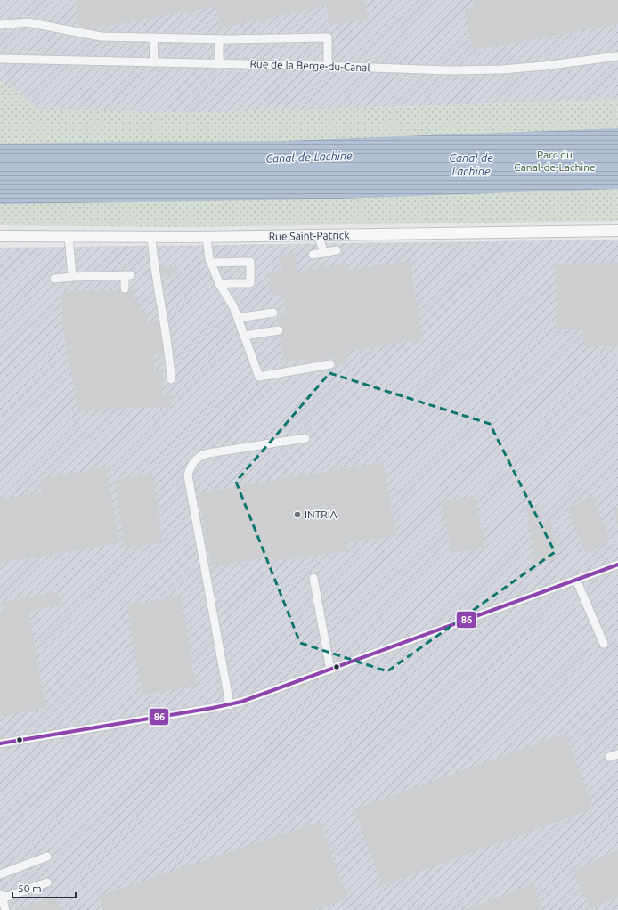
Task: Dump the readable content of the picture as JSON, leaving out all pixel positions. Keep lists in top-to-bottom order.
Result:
{
  "streets": {
    "main road": ["Rue Saint-Patrick"],
    "street": ["Rue de la Berge-du-Canal"]
  },
  "water": ["Canal-de-Lachine", "Canal de Lachine"],
  "parks": ["Parc du Canal-de-Lachine"],
  "places": ["INTRIA"],
  "lines": ["transit line 86"],
  "scale_bar": "50 m"
}
